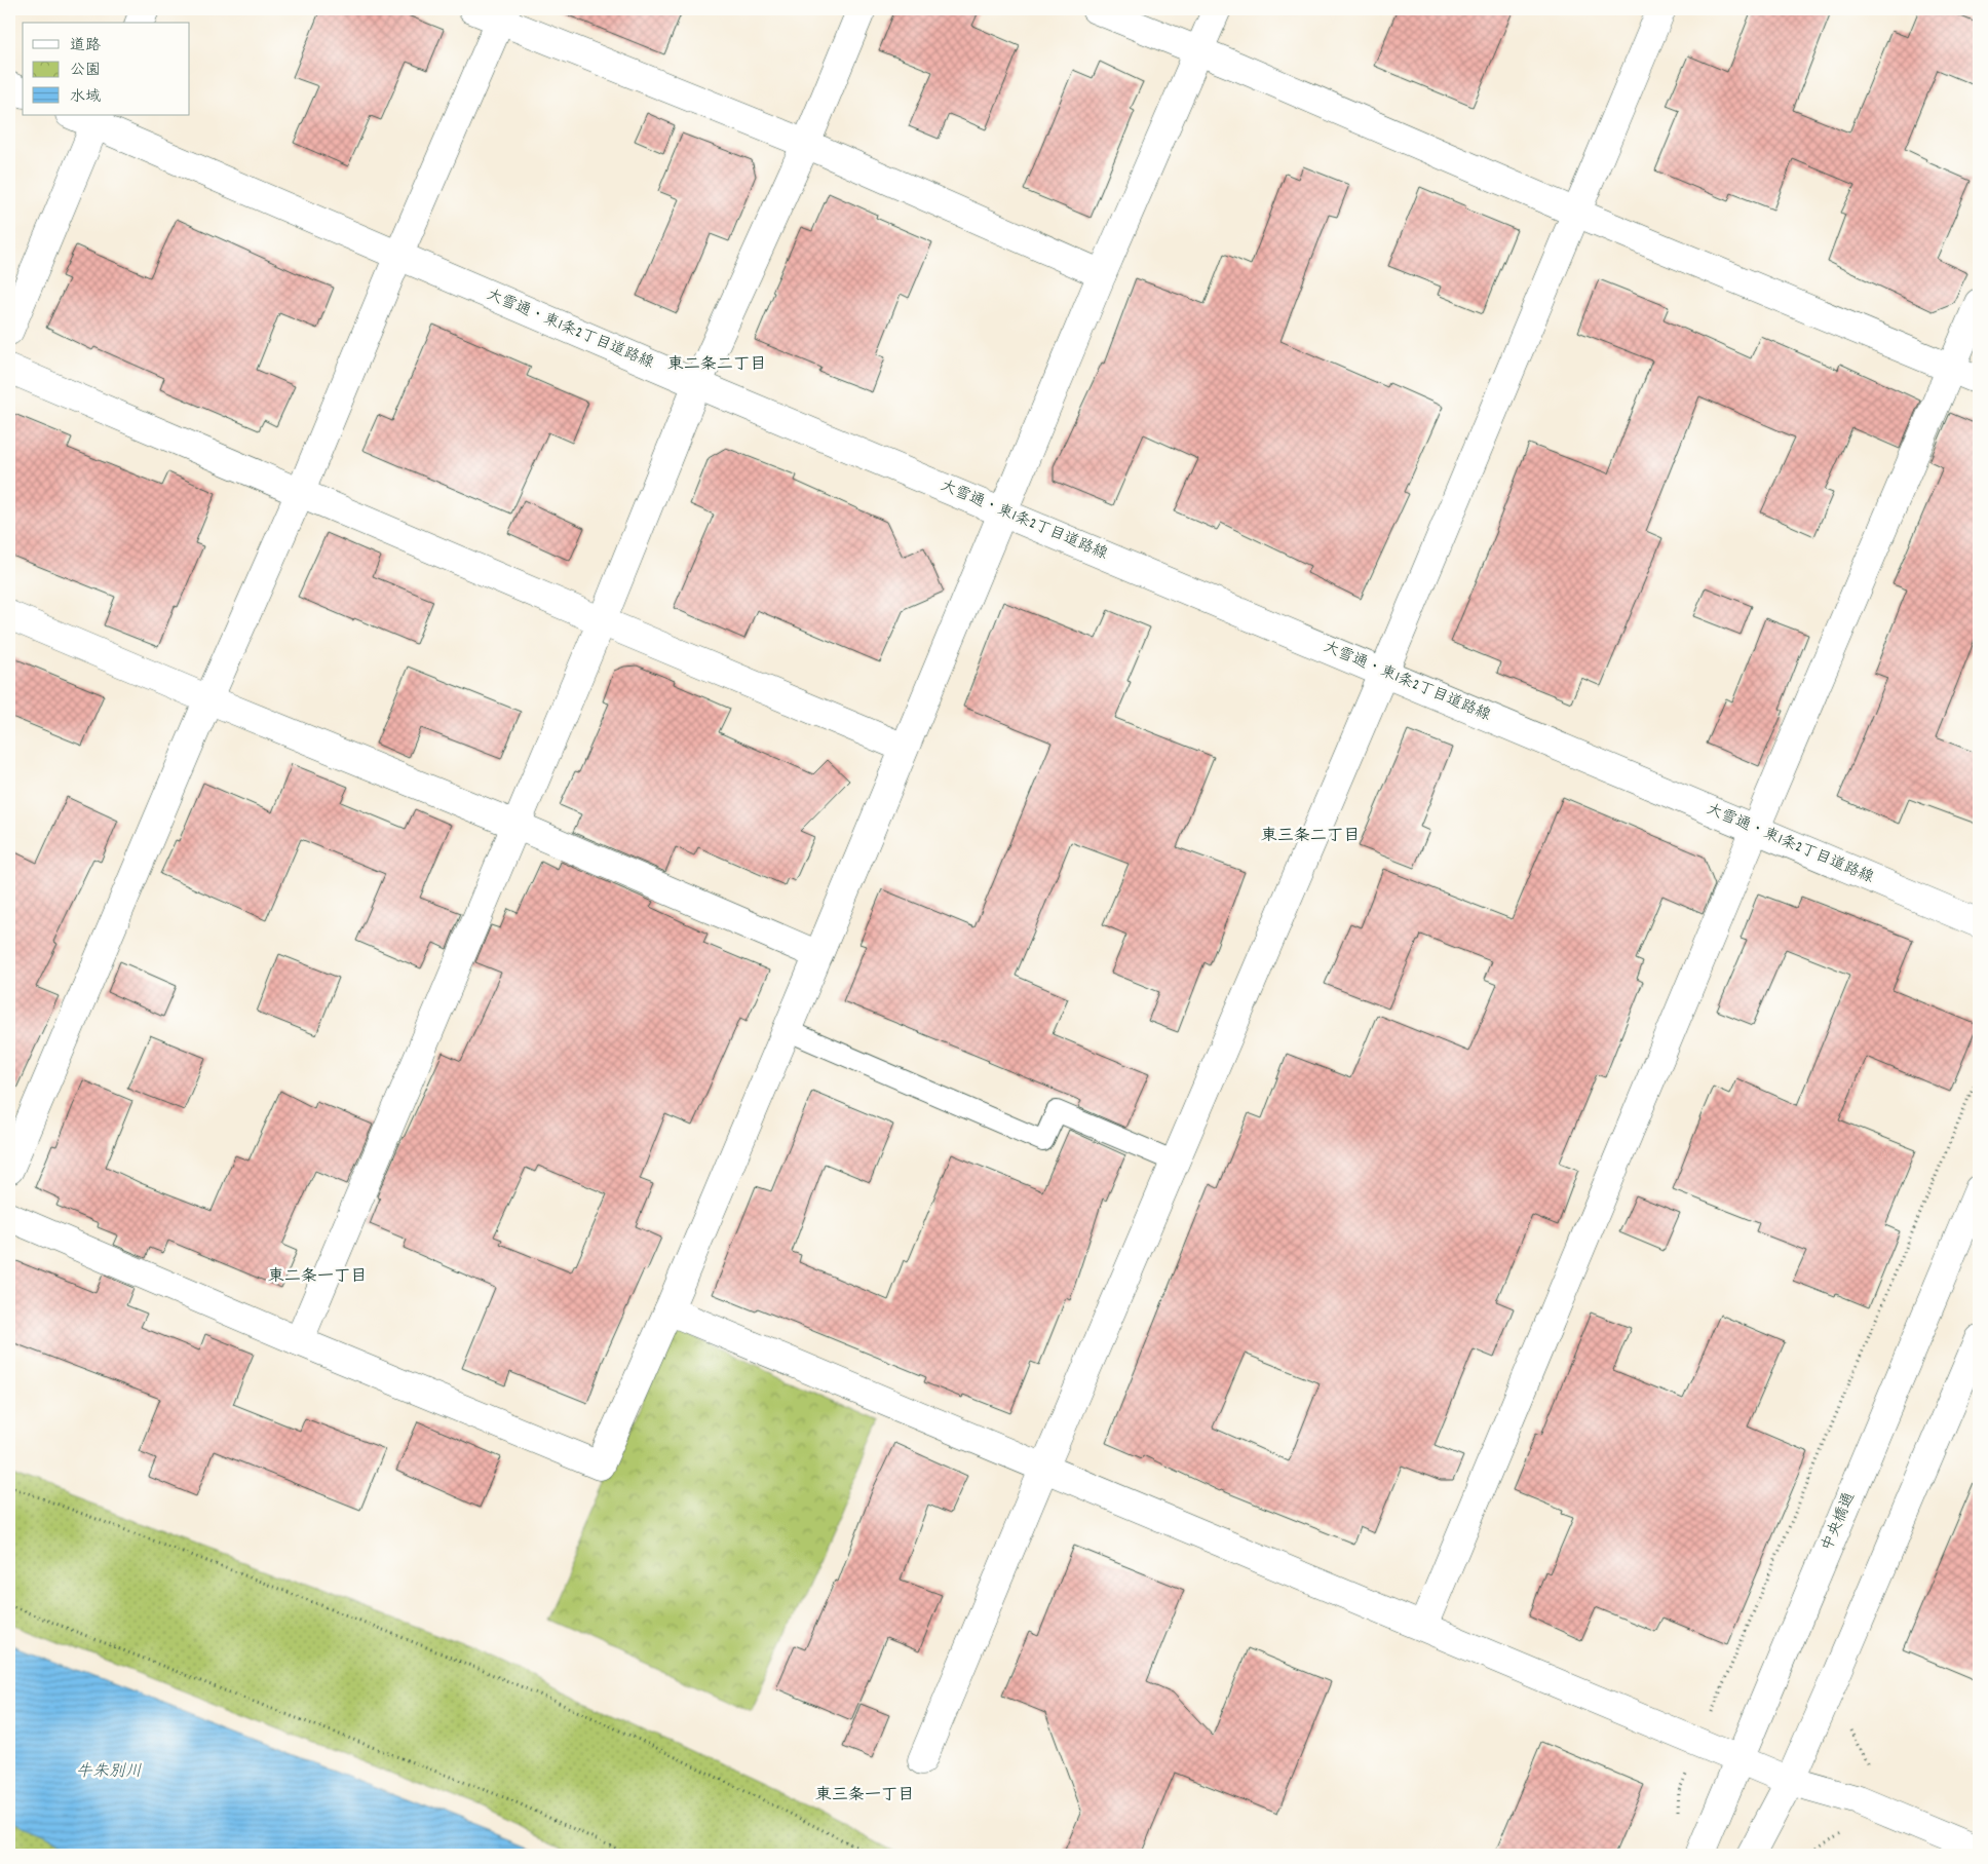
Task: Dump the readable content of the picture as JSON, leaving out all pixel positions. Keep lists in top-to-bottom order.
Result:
{
  "streets": {
    "street": ["大雪通・東1条2丁目道路線", "中央橋通"]
  },
  "districts": [
    "東二条二丁目",
    "東三条二丁目",
    "東二条一丁目",
    "東三条一丁目"
  ],
  "water": ["牛朱別川"],
  "legend": ["道路", "公園", "水域"]
}
